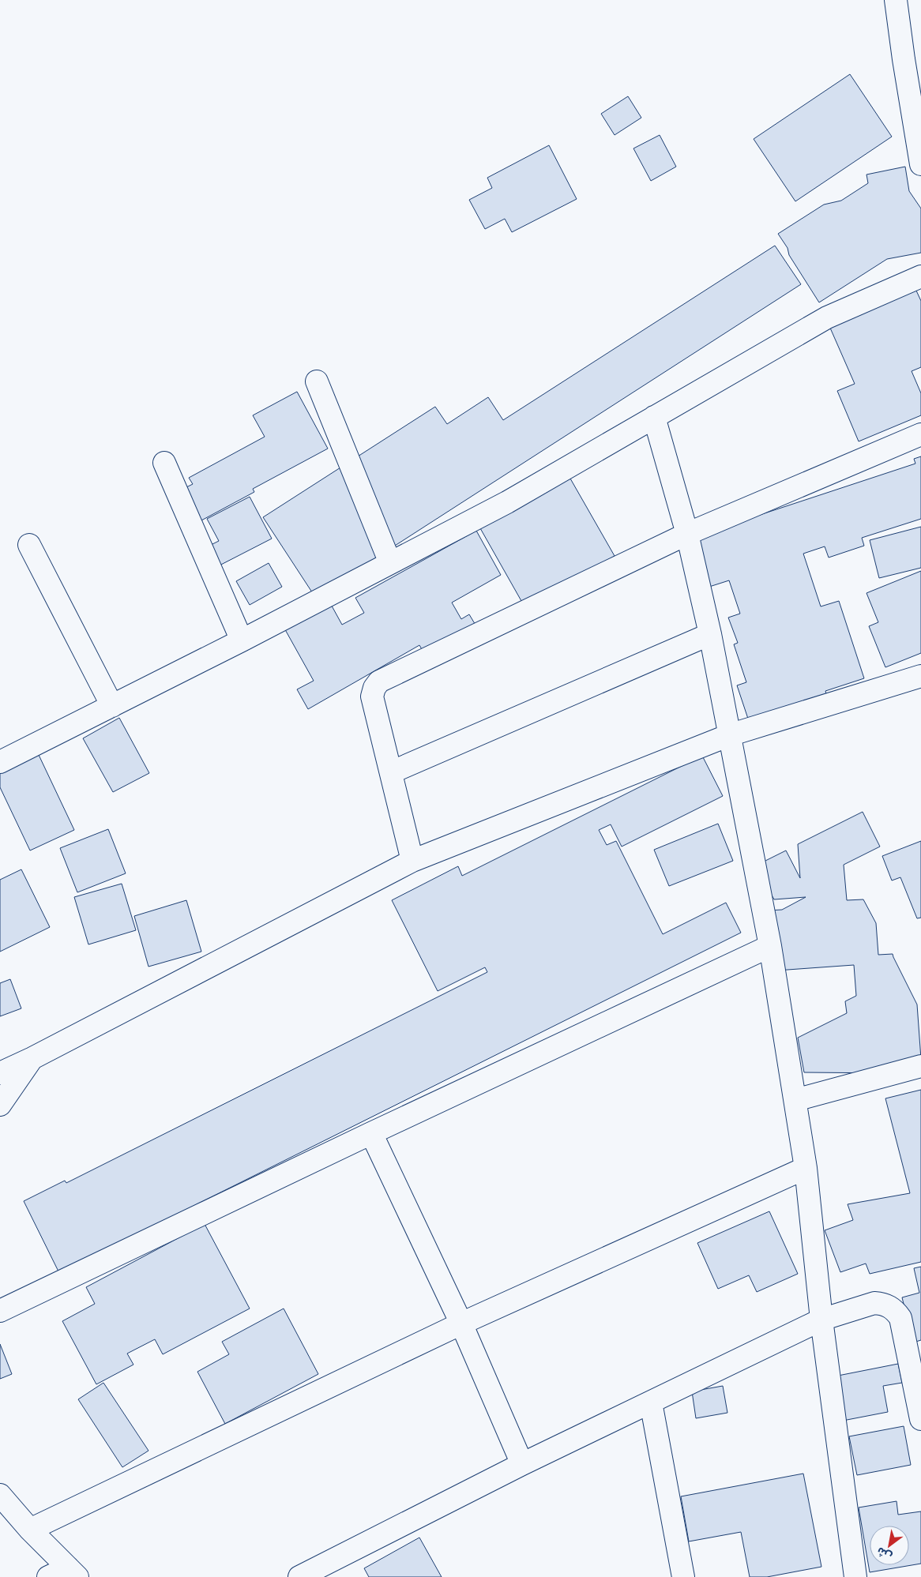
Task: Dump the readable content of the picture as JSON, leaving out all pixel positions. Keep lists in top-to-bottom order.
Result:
{
  "north": "bottom left"
}
